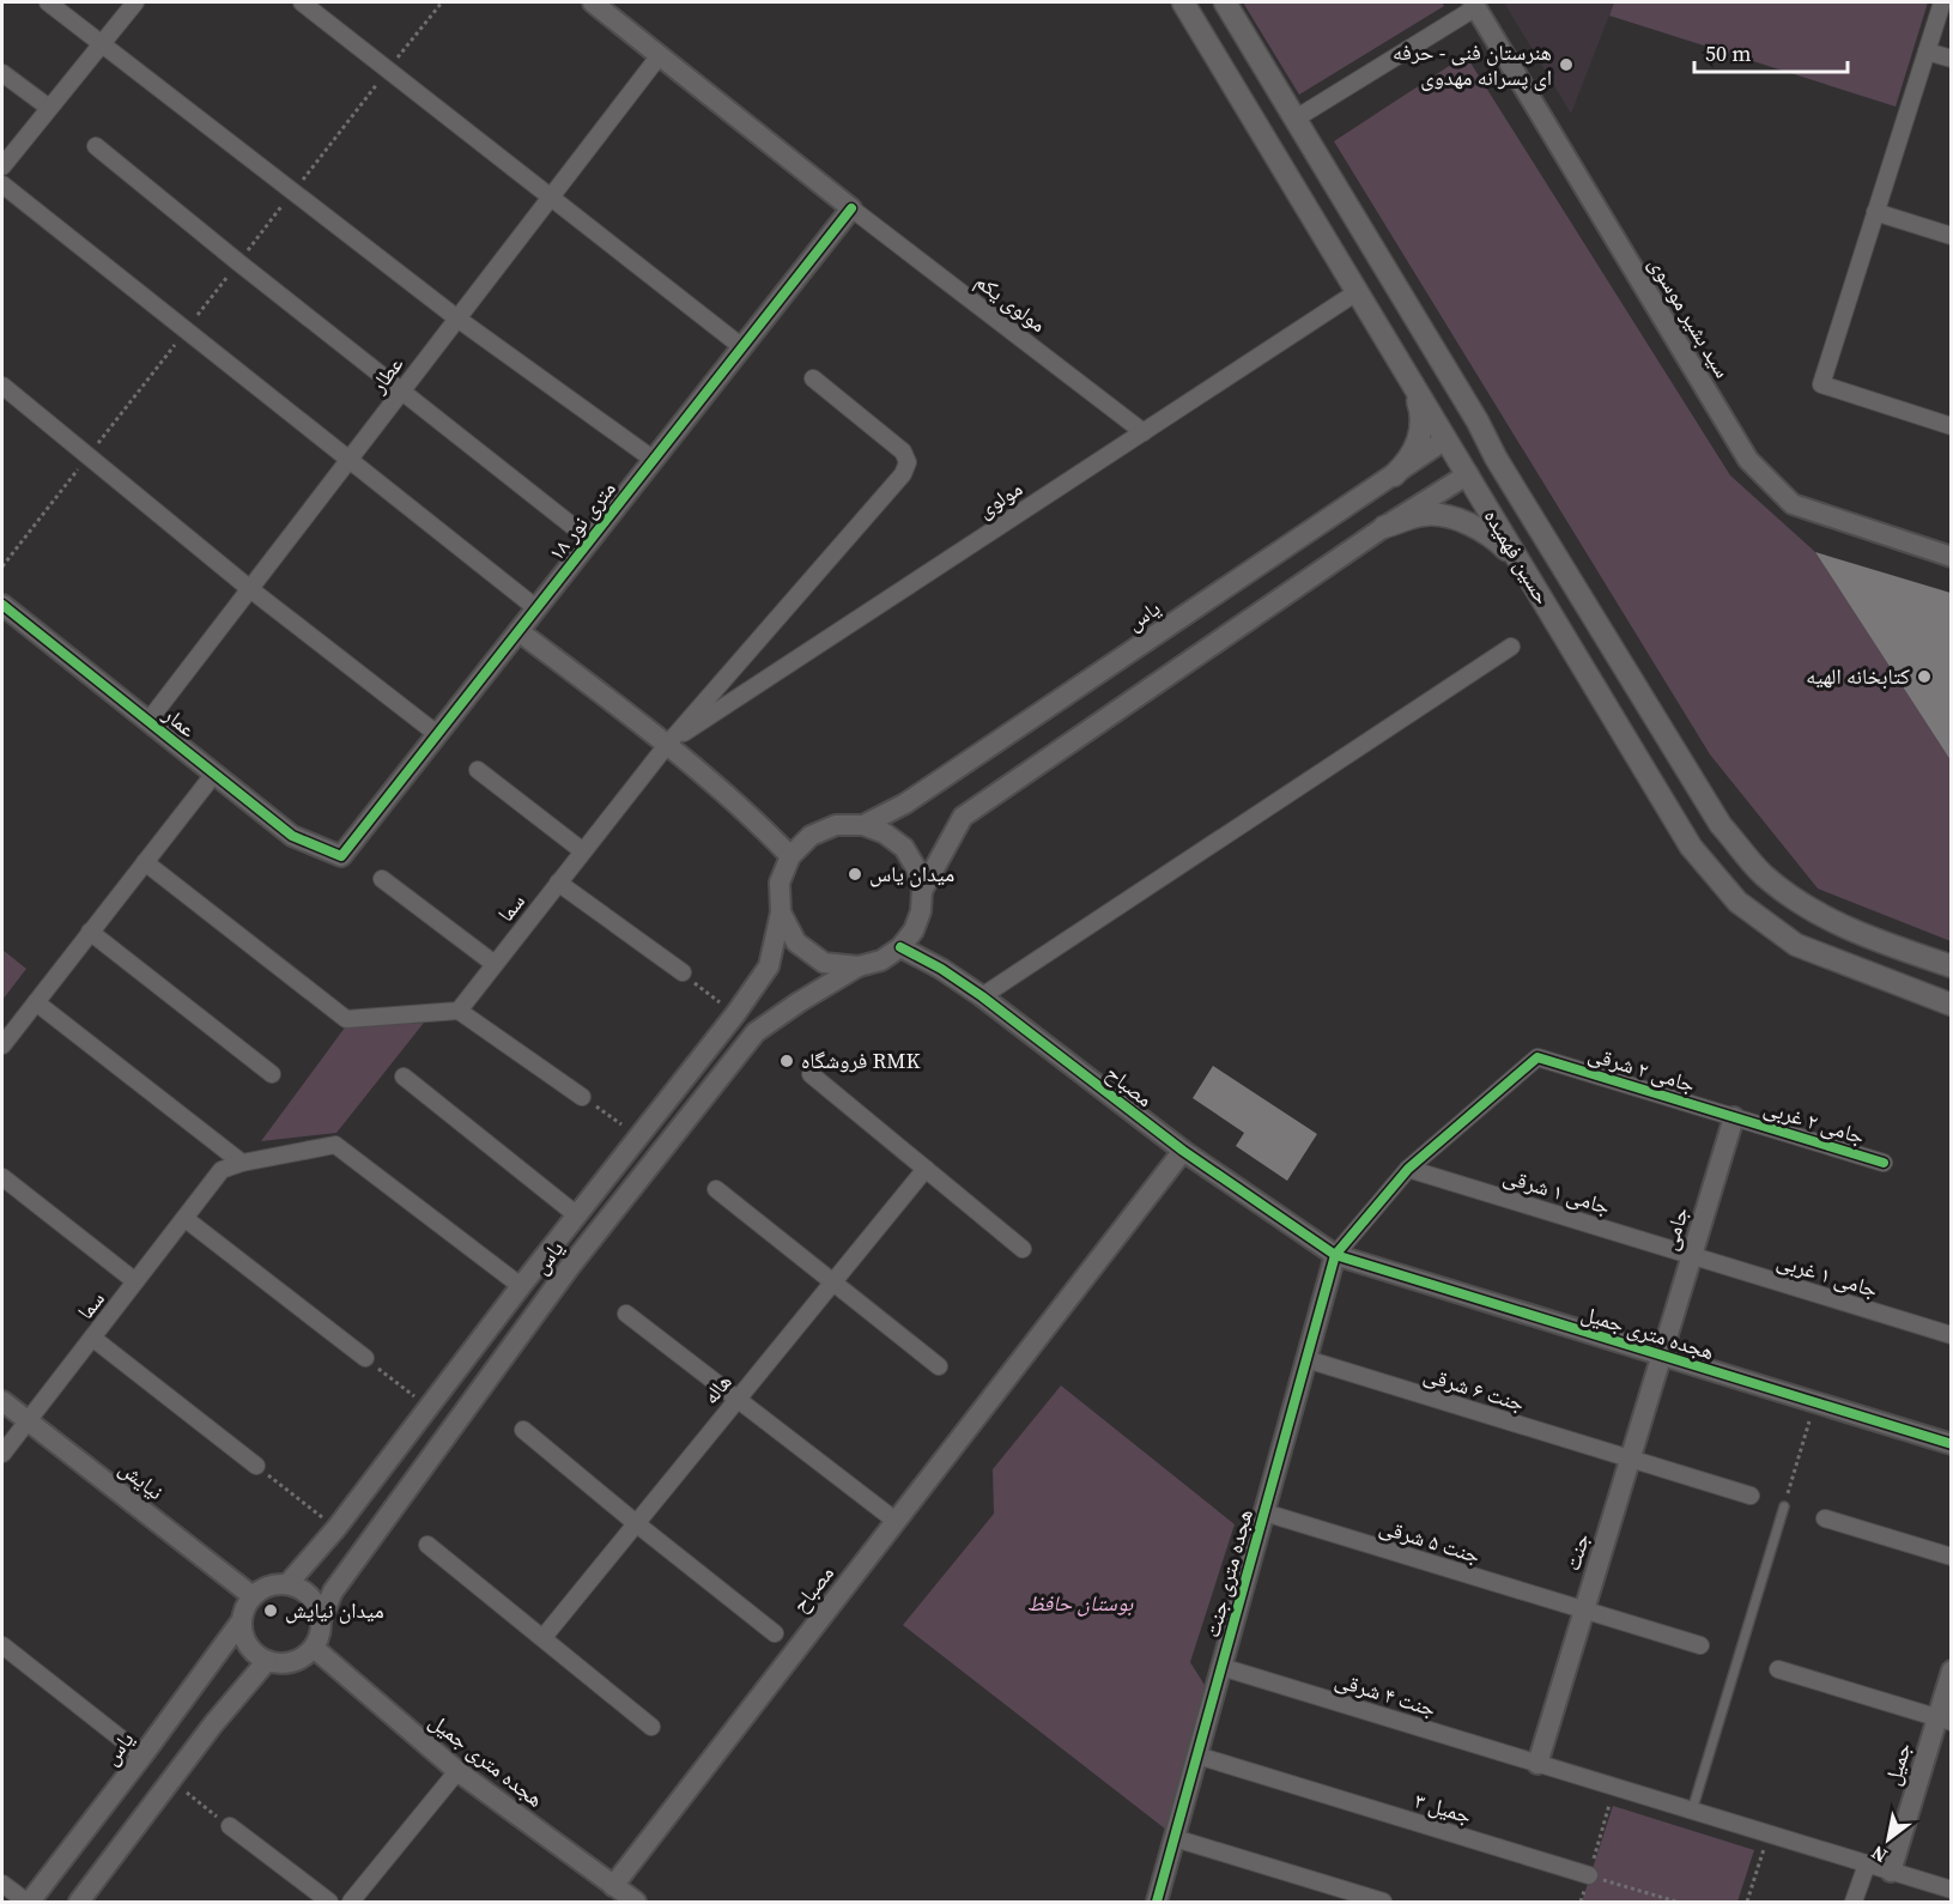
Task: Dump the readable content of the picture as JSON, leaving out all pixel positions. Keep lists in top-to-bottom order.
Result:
{
  "streets": {
    "main road": ["حسین فهمیده"],
    "street": [
      "مولوی یکم",
      "سید بشیر موسوی",
      "عطار",
      "مولوی",
      "۱۸ متری نور",
      "یاس",
      "عمار",
      "سما",
      "جامی ۲ شرقی",
      "مصباح",
      "جامی ۲ غربی",
      "جامی ۱ شرقی",
      "جامی",
      "جامی ۱ غربی",
      "هجده متری جمیل",
      "هاله",
      "جنت ۶ شرقی",
      "نیایش",
      "جنت ۵ شرقی",
      "جنت",
      "هجده متری جنت",
      "جنت ۴ شرقی",
      "جمیل",
      "جمیل ۳"
    ]
  },
  "crossings": [
    ["مولوی یکم", "مولوی"],
    ["مولوی یکم", "۱۸ متری نور"],
    ["عطار", "عمار"],
    ["مولوی", "حسین فهمیده"],
    ["مولوی", "سما"],
    ["۱۸ متری نور", "عمار"],
    ["حسین فهمیده", "یاس"],
    ["یاس", "سما"],
    ["یاس", "مصباح"],
    ["یاس", "هجده متری جمیل"],
    ["یاس", "نیایش"],
    ["سما", "نیایش"],
    ["جامی ۲ شرقی", "جامی ۲ غربی"],
    ["جامی ۲ شرقی", "جامی ۱ شرقی"],
    ["جامی ۲ شرقی", "جامی"],
    ["مصباح", "هجده متری جمیل"],
    ["مصباح", "هجده متری جنت"],
    ["جامی ۲ غربی", "جامی"],
    ["جامی ۱ شرقی", "جامی"],
    ["جامی ۱ شرقی", "جامی ۱ غربی"],
    ["جامی", "جامی ۱ غربی"],
    ["جامی", "هجده متری جمیل"],
    ["جامی", "جنت"],
    ["هجده متری جمیل", "نیایش"],
    ["هجده متری جمیل", "جنت"],
    ["هجده متری جمیل", "هجده متری جنت"],
    ["جنت ۶ شرقی", "جنت"],
    ["جنت ۶ شرقی", "هجده متری جنت"],
    ["جنت ۵ شرقی", "جنت"],
    ["جنت ۵ شرقی", "هجده متری جنت"],
    ["جنت", "جنت ۴ شرقی"],
    ["هجده متری جنت", "جنت ۴ شرقی"],
    ["هجده متری جنت", "جمیل ۳"],
    ["جنت ۴ شرقی", "جمیل"]
  ],
  "parks": ["بوستان حافظ"],
  "places": [
    "هنرستان فنی - حرفه ای پسرانه مهدوی",
    "کتابخانه الهیه",
    "میدان یاس",
    "فروشگاه RMK",
    "میدان نیایش"
  ],
  "scale_bar": "50 m",
  "north": "bottom left"
}
